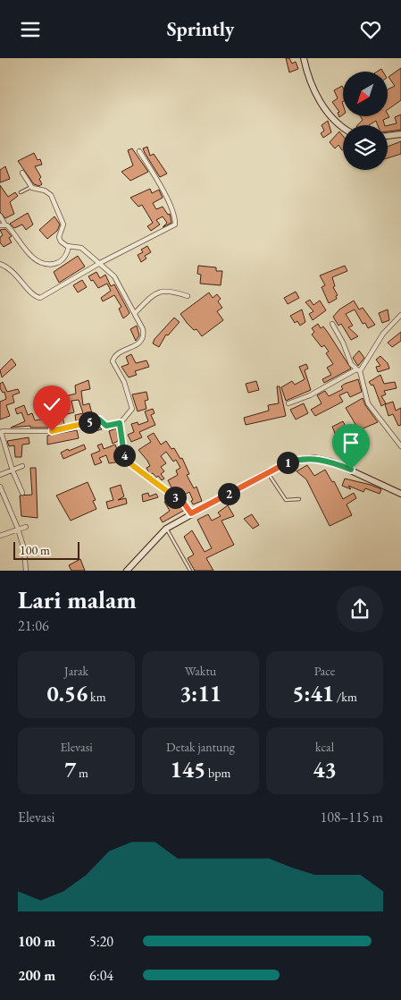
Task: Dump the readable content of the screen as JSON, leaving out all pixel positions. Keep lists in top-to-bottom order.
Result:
{
  "scale_bar": "100 m",
  "north": "bottom left",
  "page": {
    "header": "Sprintly",
    "pins": [
      "5",
      "4",
      "1",
      "2",
      "3"
    ],
    "scale": "100 m",
    "heading": ["Lari malam", "21:06"],
    "stats": [
      ["Jarak", "0.56 km"],
      ["Waktu", "3:11"],
      ["Pace", "5:41 /km"],
      ["Elevasi", "7 m"],
      ["Detak jantung", "145 bpm"],
      ["kcal", "43"]
    ],
    "chart": ["Elevasi", "108–115 m"],
    "list": [
      {
        "name": "100 m",
        "note": "5:20"
      },
      {
        "name": "200 m",
        "note": "6:04"
      }
    ]
  }
}
